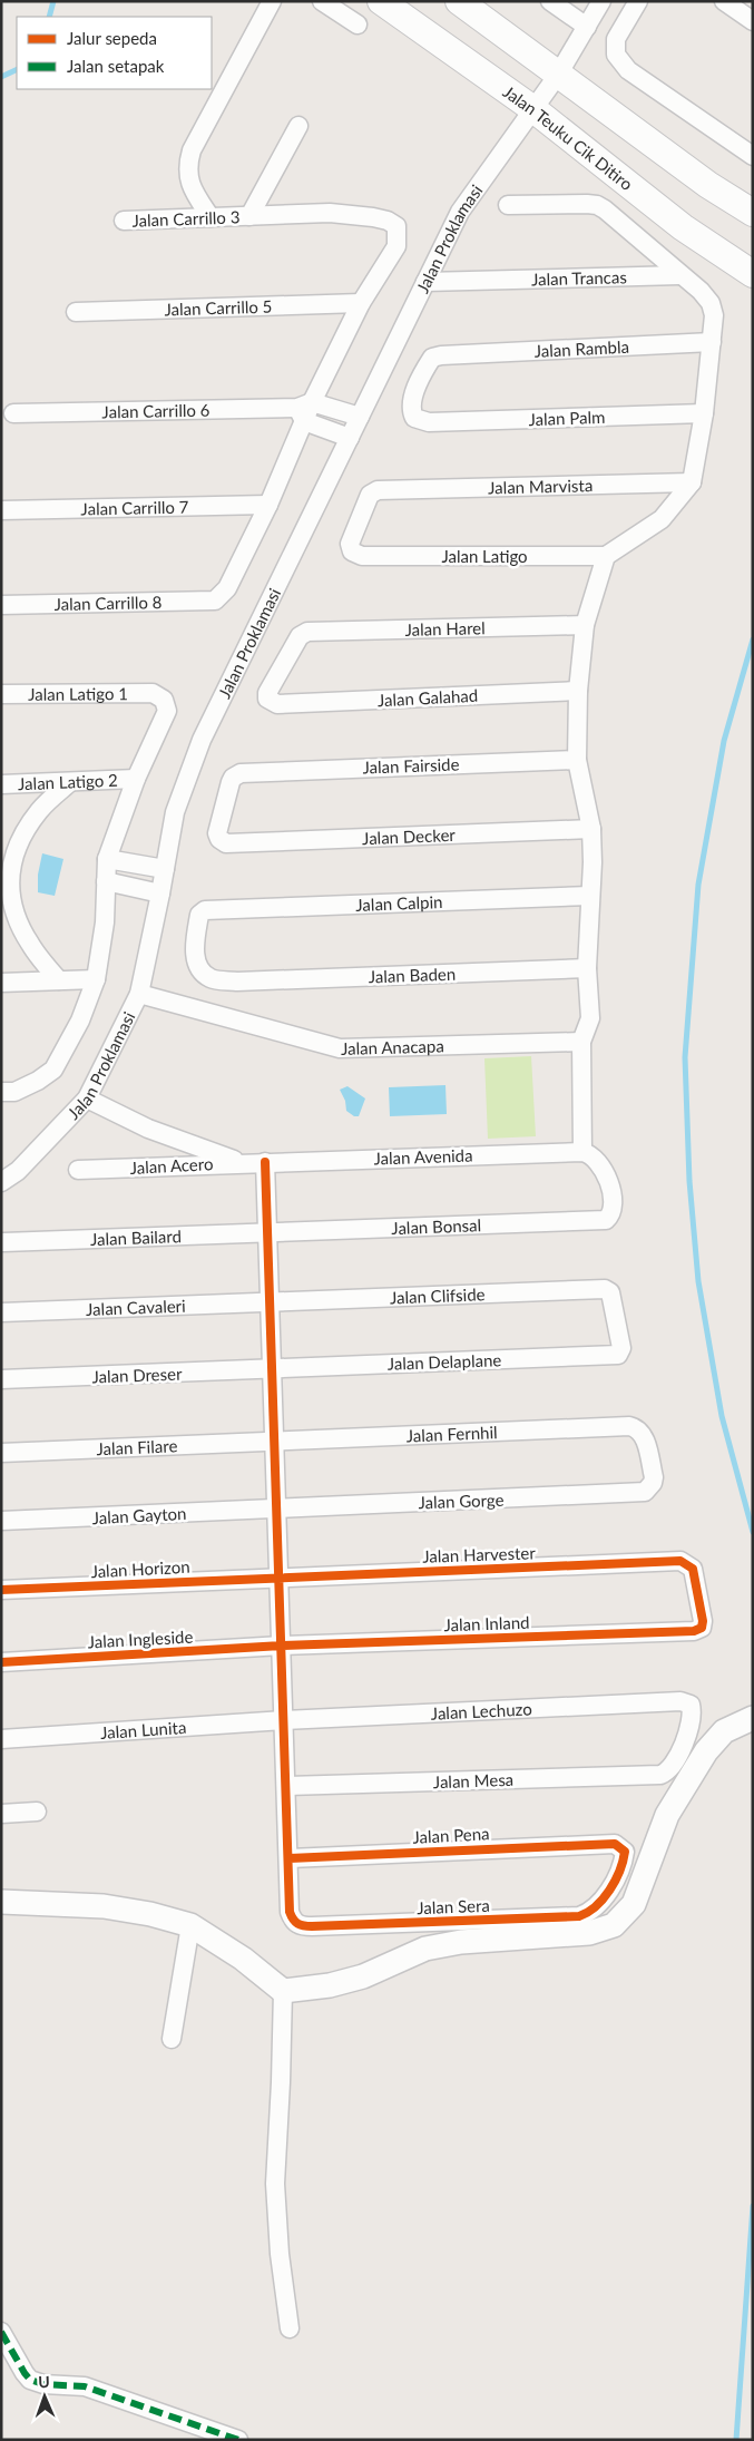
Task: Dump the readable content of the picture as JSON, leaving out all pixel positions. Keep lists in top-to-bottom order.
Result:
{
  "streets": {
    "main road": ["Jalan Teuku Cik Ditiro"],
    "street": [
      "Jalan Carrillo 3",
      "Jalan Proklamasi",
      "Jalan Trancas",
      "Jalan Carrillo 5",
      "Jalan Rambla",
      "Jalan Carrillo 6",
      "Jalan Palm",
      "Jalan Marvista",
      "Jalan Carrillo 7",
      "Jalan Latigo",
      "Jalan Carrillo 8",
      "Jalan Harel",
      "Jalan Latigo 1",
      "Jalan Galahad",
      "Jalan Fairside",
      "Jalan Latigo 2",
      "Jalan Decker",
      "Jalan Calpin",
      "Jalan Baden",
      "Jalan Anacapa",
      "Jalan Avenida",
      "Jalan Acero",
      "Jalan Bonsal",
      "Jalan Bailard",
      "Jalan Clifside",
      "Jalan Cavaleri",
      "Jalan Delaplane",
      "Jalan Dreser",
      "Jalan Fernhil",
      "Jalan Filare",
      "Jalan Gorge",
      "Jalan Gayton",
      "Jalan Harvester",
      "Jalan Horizon",
      "Jalan Inland",
      "Jalan Ingleside",
      "Jalan Lechuzo",
      "Jalan Lunita",
      "Jalan Mesa",
      "Jalan Pena",
      "Jalan Sera"
    ]
  },
  "crossings": [
    ["Jalan Teuku Cik Ditiro", "Jalan Proklamasi"],
    ["Jalan Carrillo 3", "Jalan Carrillo 5"],
    ["Jalan Proklamasi", "Jalan Trancas"],
    ["Jalan Proklamasi", "Jalan Anacapa"],
    ["Jalan Rambla", "Jalan Palm"],
    ["Jalan Marvista", "Jalan Latigo"],
    ["Jalan Carrillo 7", "Jalan Carrillo 8"],
    ["Jalan Harel", "Jalan Galahad"],
    ["Jalan Latigo 1", "Jalan Latigo 2"],
    ["Jalan Fairside", "Jalan Decker"],
    ["Jalan Calpin", "Jalan Baden"],
    ["Jalan Avenida", "Jalan Acero"],
    ["Jalan Avenida", "Jalan Bonsal"],
    ["Jalan Bonsal", "Jalan Bailard"],
    ["Jalan Clifside", "Jalan Cavaleri"],
    ["Jalan Clifside", "Jalan Delaplane"],
    ["Jalan Delaplane", "Jalan Dreser"],
    ["Jalan Fernhil", "Jalan Filare"],
    ["Jalan Fernhil", "Jalan Gorge"],
    ["Jalan Gorge", "Jalan Gayton"],
    ["Jalan Harvester", "Jalan Horizon"],
    ["Jalan Harvester", "Jalan Inland"],
    ["Jalan Inland", "Jalan Ingleside"],
    ["Jalan Lechuzo", "Jalan Lunita"],
    ["Jalan Lechuzo", "Jalan Mesa"],
    ["Jalan Pena", "Jalan Sera"]
  ],
  "legend": ["Jalur sepeda", "Jalan setapak"],
  "north": "top"
}
